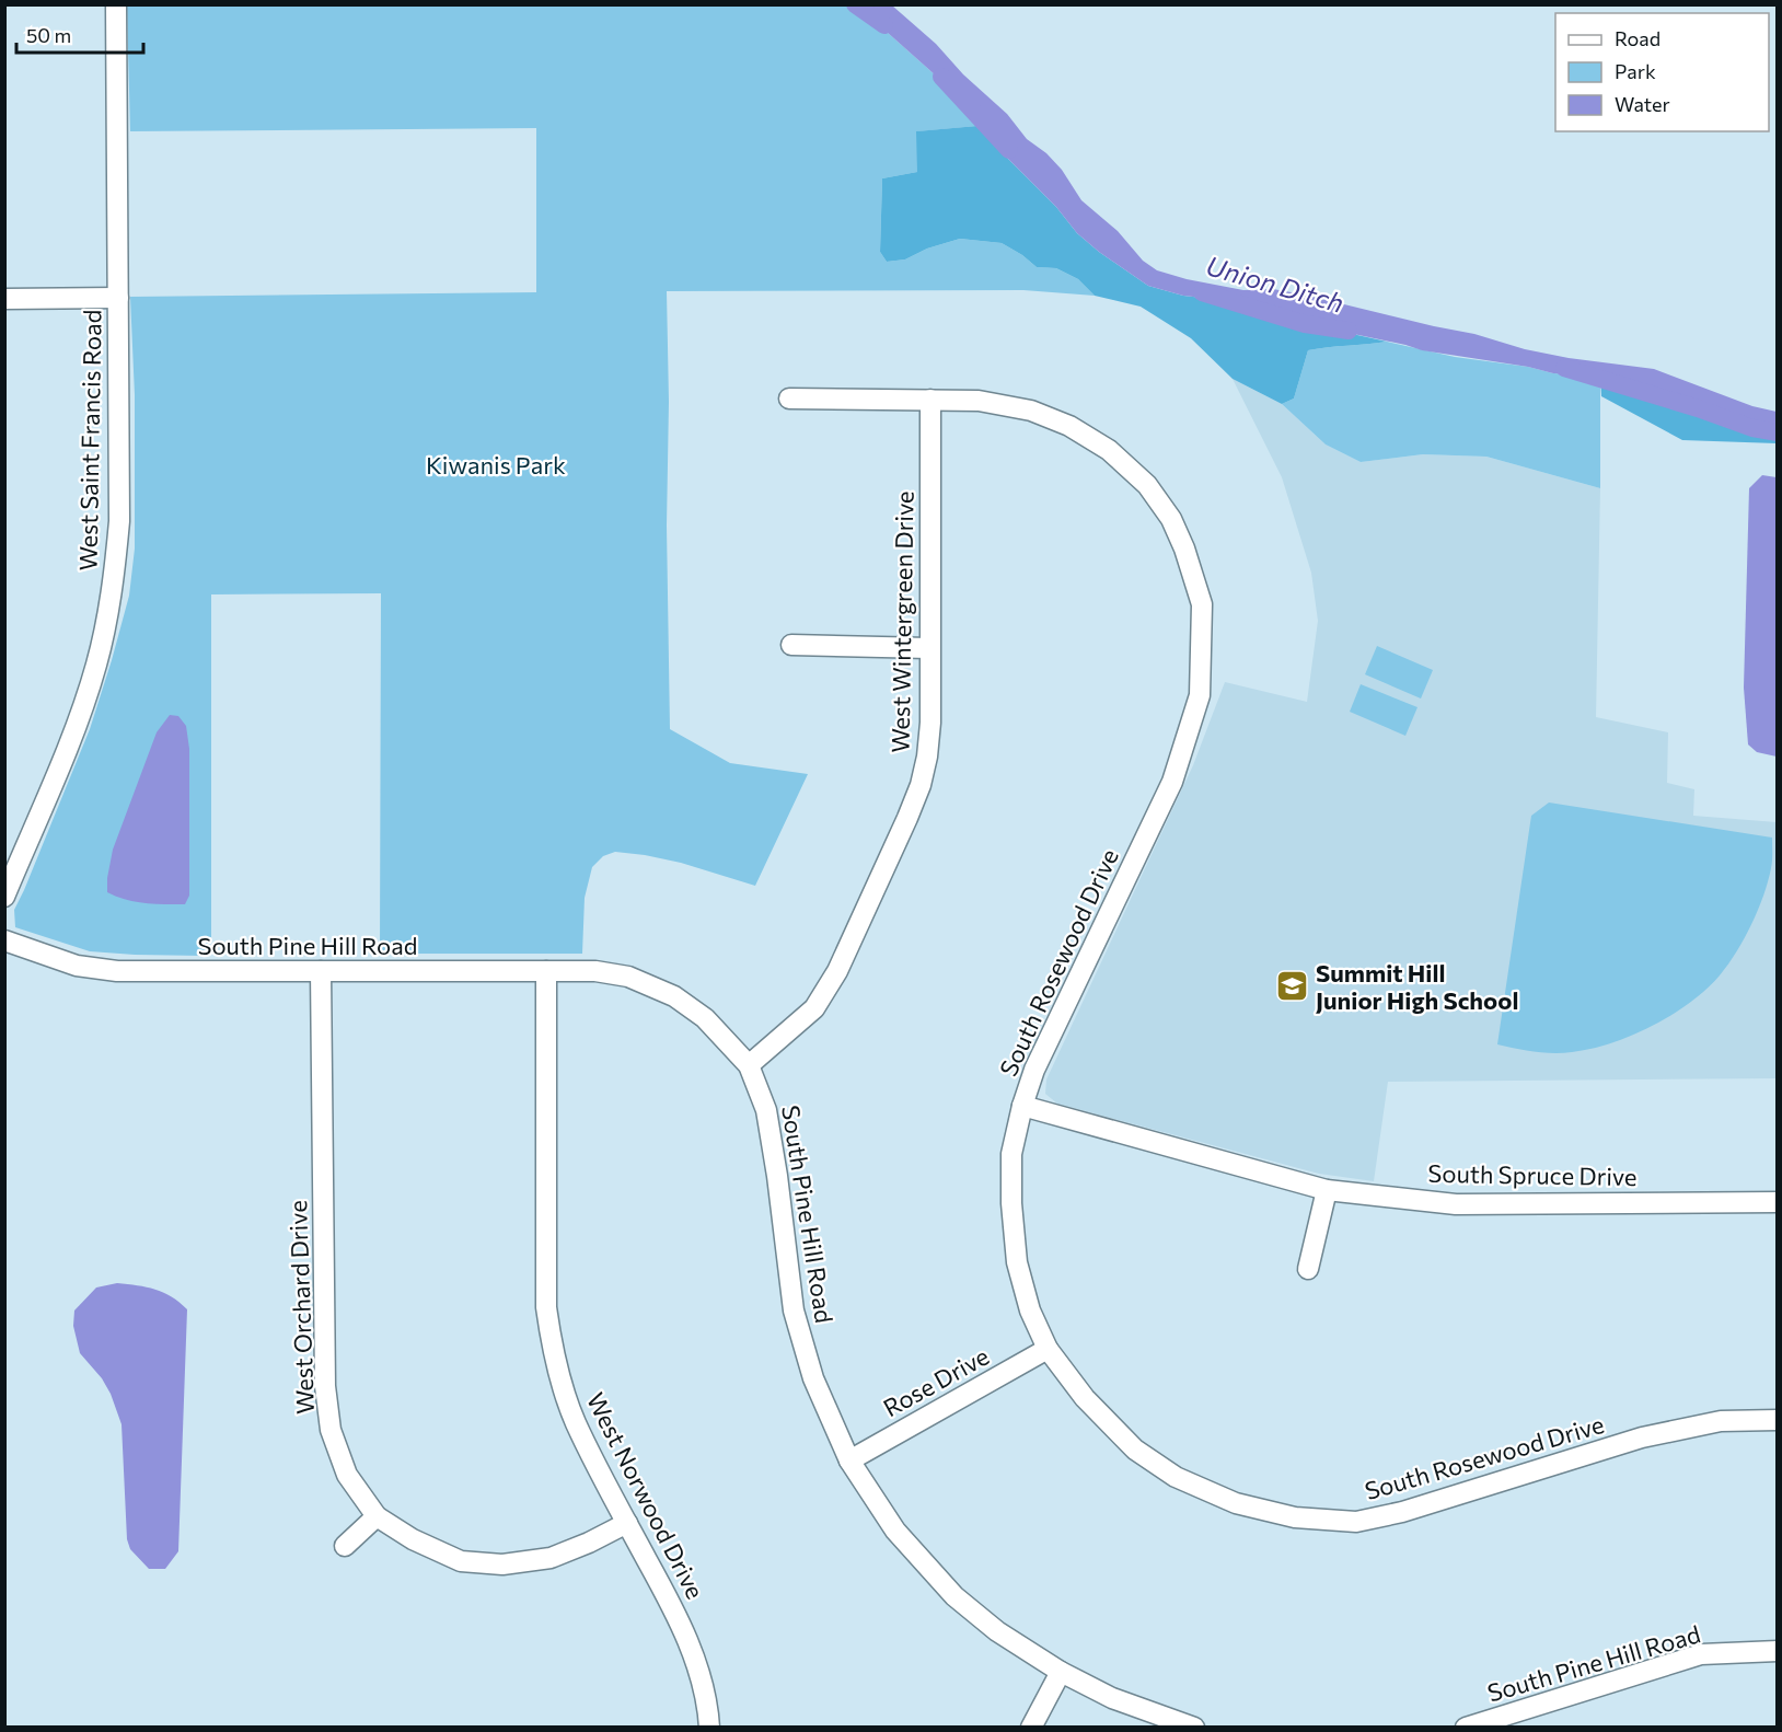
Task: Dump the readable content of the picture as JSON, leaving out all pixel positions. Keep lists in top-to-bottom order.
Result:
{
  "streets": {
    "street": [
      "West Saint Francis Road",
      "West Wintergreen Drive",
      "South Pine Hill Road",
      "South Rosewood Drive",
      "South Spruce Drive",
      "West Orchard Drive",
      "Rose Drive",
      "West Norwood Drive"
    ]
  },
  "crossings": [
    ["West Wintergreen Drive", "South Pine Hill Road"],
    ["West Wintergreen Drive", "South Rosewood Drive"],
    ["South Pine Hill Road", "West Orchard Drive"],
    ["South Pine Hill Road", "Rose Drive"],
    ["South Pine Hill Road", "West Norwood Drive"],
    ["South Rosewood Drive", "South Spruce Drive"],
    ["South Rosewood Drive", "Rose Drive"],
    ["West Orchard Drive", "West Norwood Drive"]
  ],
  "water": ["Union Ditch"],
  "parks": ["Kiwanis Park"],
  "places": {
    "school or university": ["Summit Hill Junior High School"]
  },
  "legend": ["Road", "Park", "Water"],
  "scale_bar": "50 m"
}
